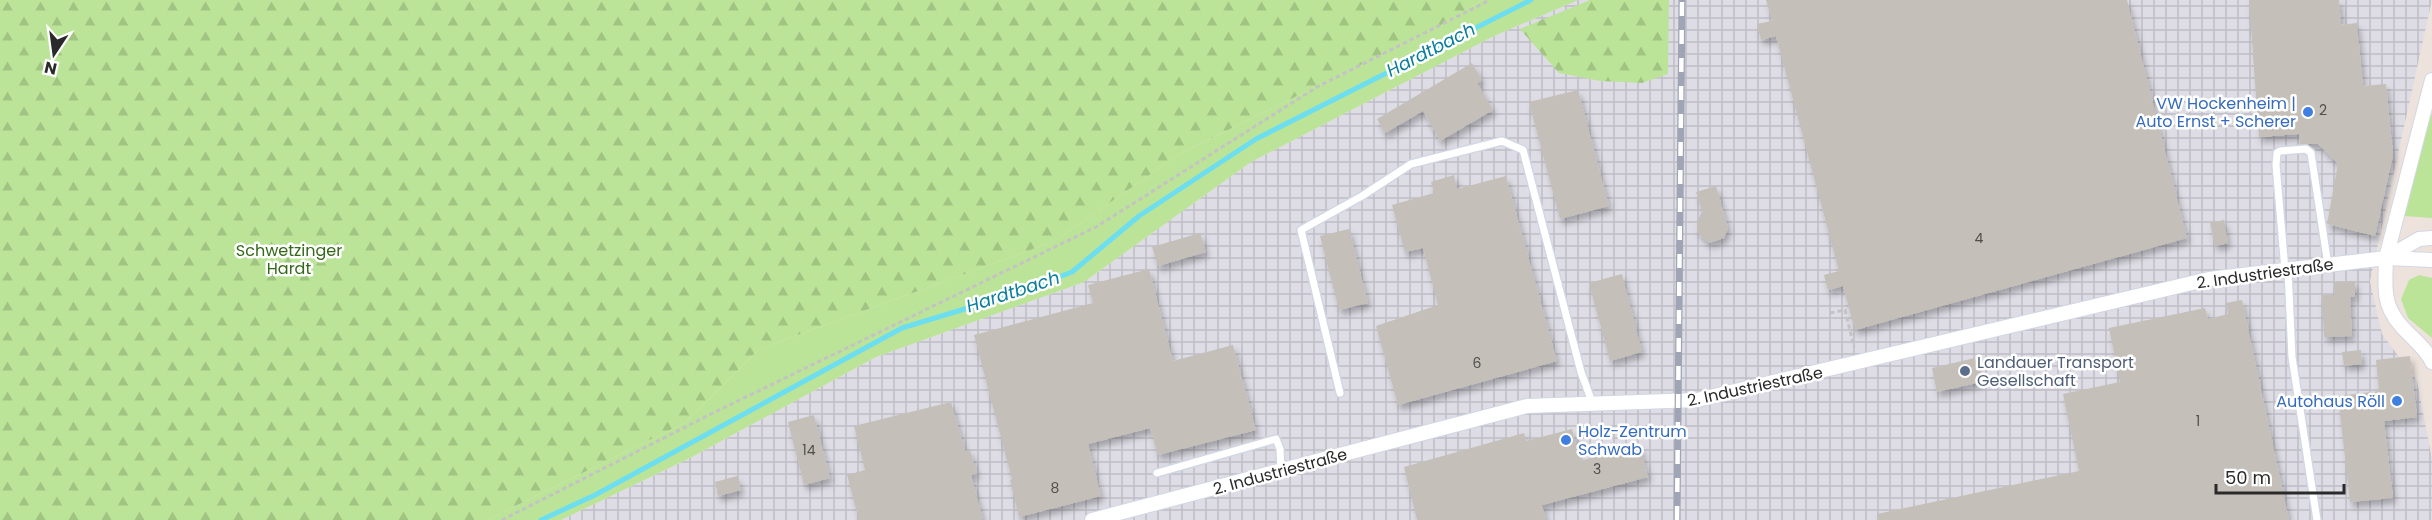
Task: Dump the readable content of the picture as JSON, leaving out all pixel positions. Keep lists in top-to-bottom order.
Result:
{
  "streets": {
    "street": ["2. Industriestraße"]
  },
  "water": ["Hardtbach"],
  "parks": ["Schwetzinger Hardt"],
  "places": [
    "VW Hockenheim | Auto Ernst + Scherer",
    "Landauer Transport Gesellschaft",
    "Autohaus Röll",
    "Holz-Zentrum Schwab"
  ],
  "house_numbers": [
    "2",
    "4",
    "6",
    "1",
    "14",
    "3",
    "8"
  ],
  "scale_bar": "50 m",
  "north": "bottom"
}
